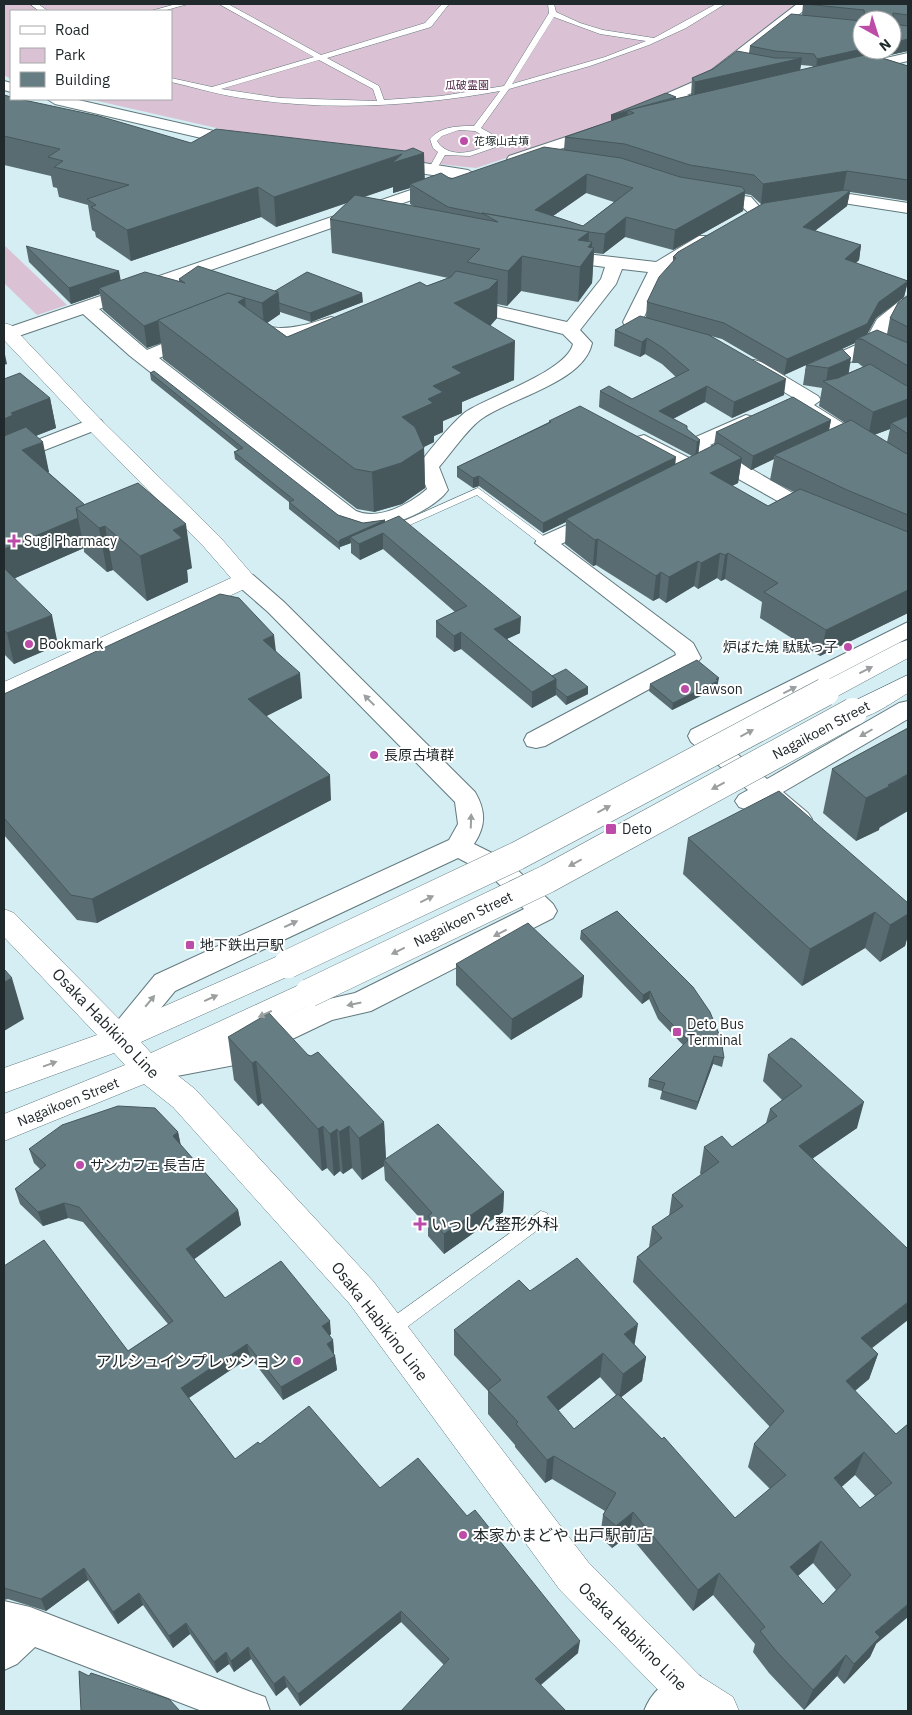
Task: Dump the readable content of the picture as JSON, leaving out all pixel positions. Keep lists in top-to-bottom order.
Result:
{
  "streets": {
    "main road": ["Nagaikoen Street", "Osaka Habikino Line"]
  },
  "crossings": [
    ["Nagaikoen Street", "Osaka Habikino Line"]
  ],
  "parks": ["瓜破霊園"],
  "places": {
    "other": [
      "花塚山古墳",
      "Bookmark",
      "炉ばた焼 駄駄っ子",
      "Lawson",
      "長原古墳群",
      "サンカフェ 長吉店",
      "アルシュインプレッション",
      "本家かまどや 出戸駅前店"
    ],
    "health": ["Sugi Pharmacy", "いっしん整形外科"],
    "transit": ["Deto", "地下鉄出戸駅", "Deto Bus Terminal"]
  },
  "legend": ["Road", "Park", "Building"],
  "north": "bottom right"
}
